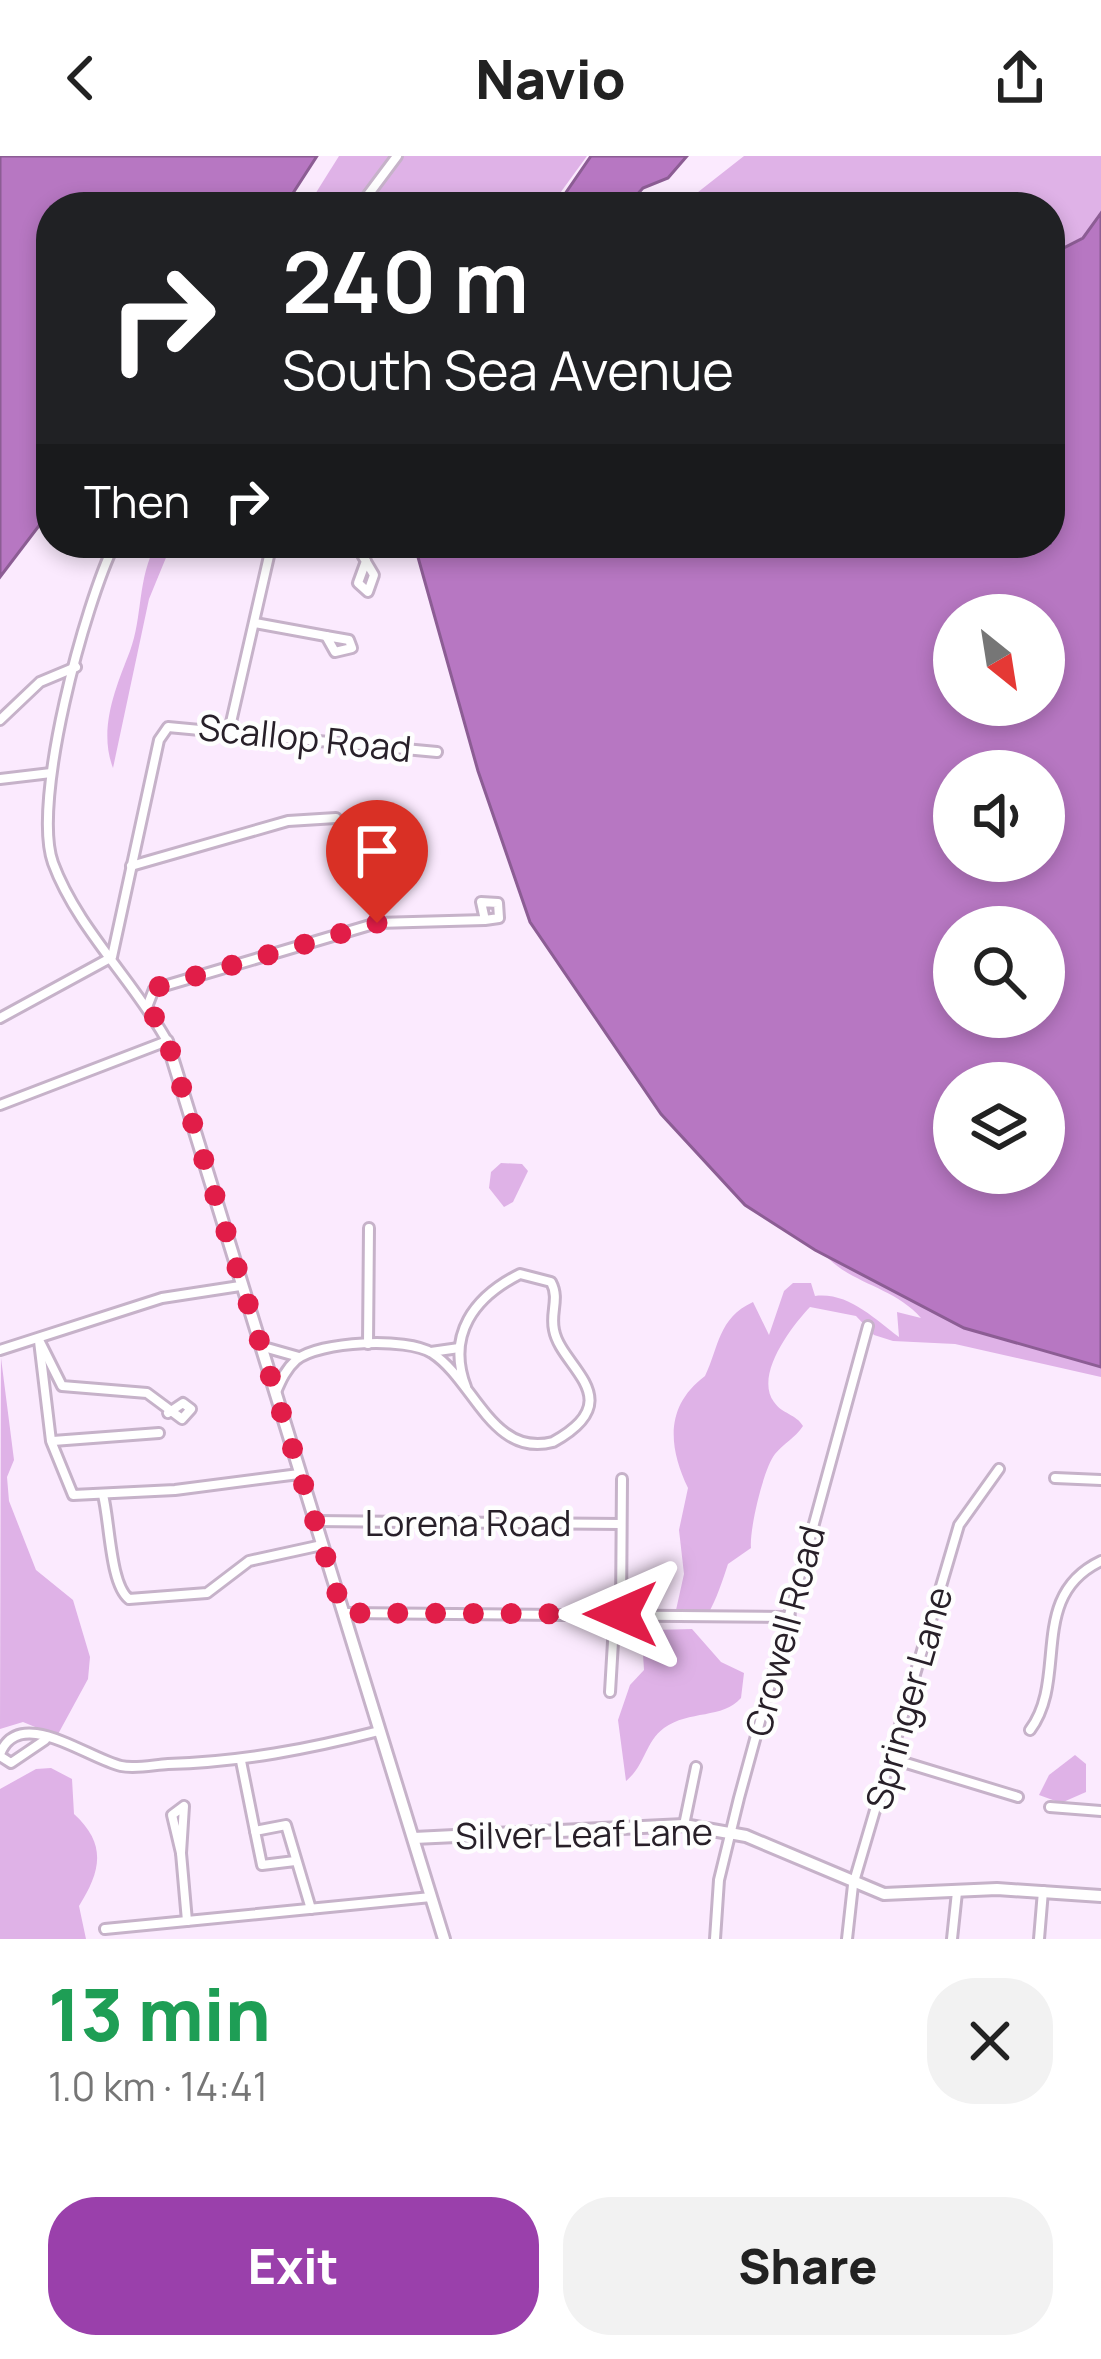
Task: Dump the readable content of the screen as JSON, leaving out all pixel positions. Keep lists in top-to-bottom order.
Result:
{
  "streets": {
    "street": [
      "Scallop Road",
      "Lorena Road",
      "Crowell Road",
      "Springer Lane",
      "Silver Leaf Lane"
    ]
  },
  "crossings": [
    ["Crowell Road", "Silver Leaf Lane"],
    ["Springer Lane", "Silver Leaf Lane"]
  ],
  "north": "bottom right",
  "page": {
    "header": "Navio",
    "turn": ["240 m", "South Sea Avenue"],
    "then": "Then",
    "heading": ["13 min", "1.0 km · 14:41"],
    "buttons": ["Exit", "Share"]
  }
}
